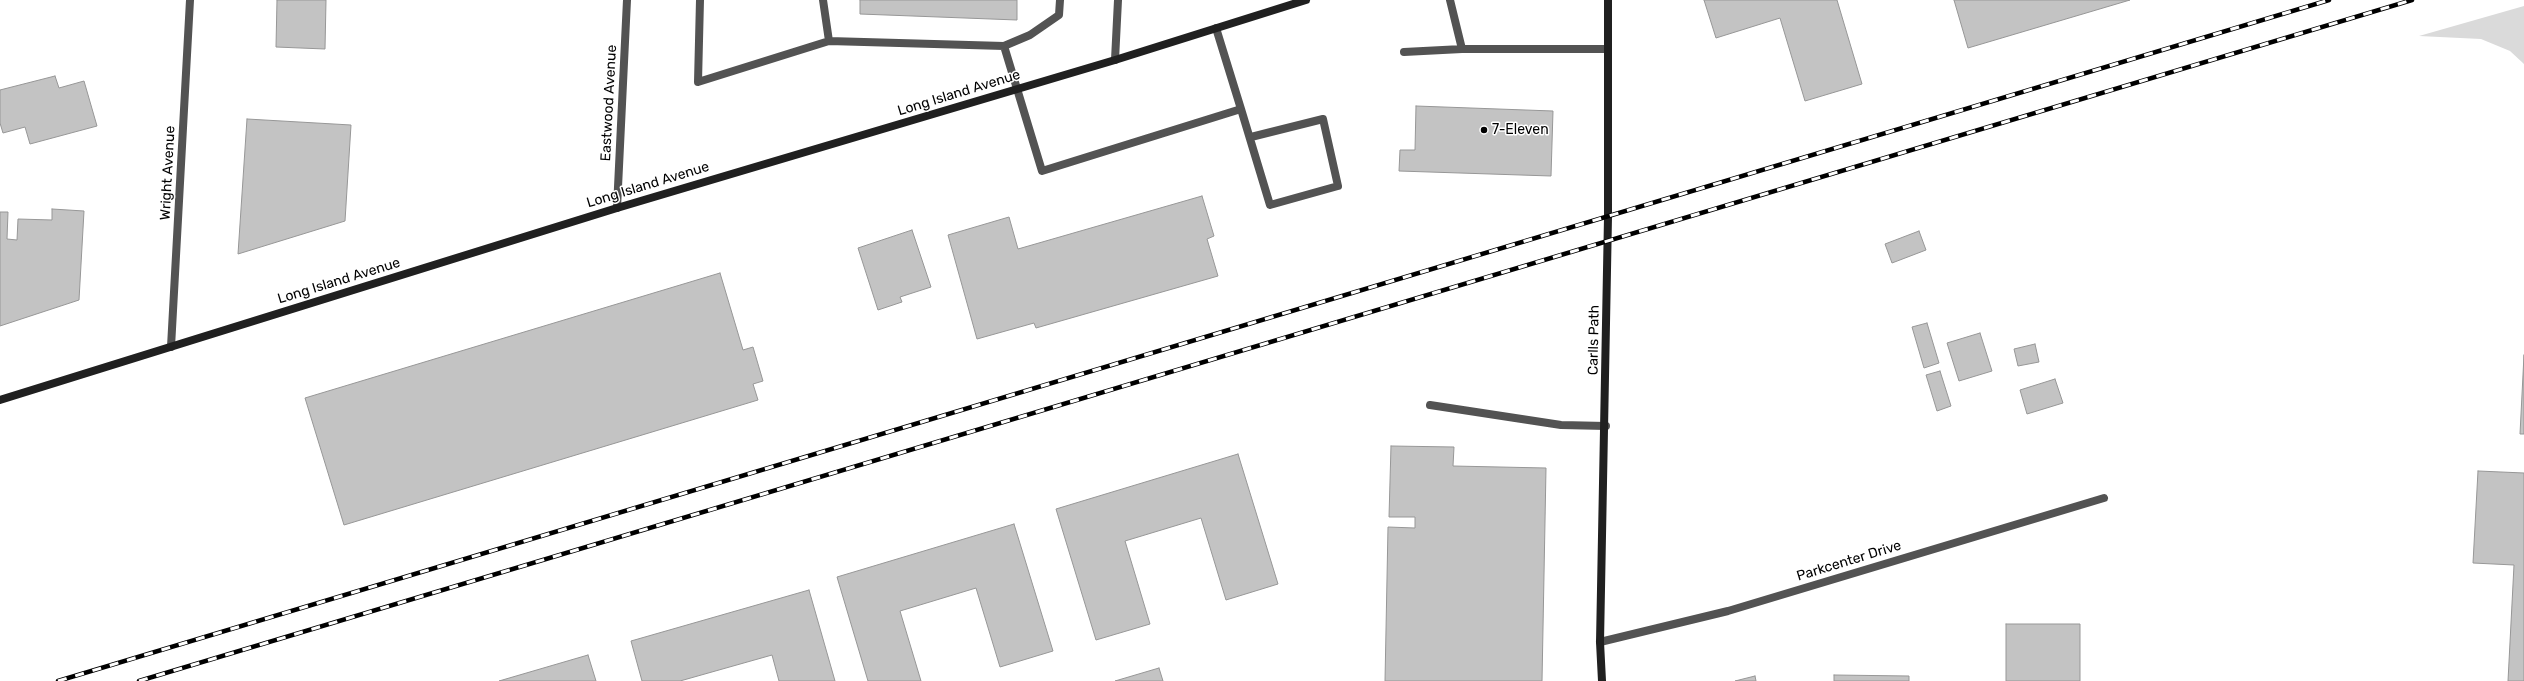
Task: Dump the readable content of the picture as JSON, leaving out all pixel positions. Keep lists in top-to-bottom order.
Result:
{
  "streets": {
    "street": [
      "Long Island Avenue",
      "Eastwood Avenue",
      "Wright Avenue",
      "Carlls Path",
      "Parkcenter Drive"
    ]
  },
  "crossings": [
    ["Long Island Avenue", "Eastwood Avenue"],
    ["Long Island Avenue", "Wright Avenue"],
    ["Carlls Path", "Parkcenter Drive"]
  ],
  "places": ["7-Eleven"]
}
